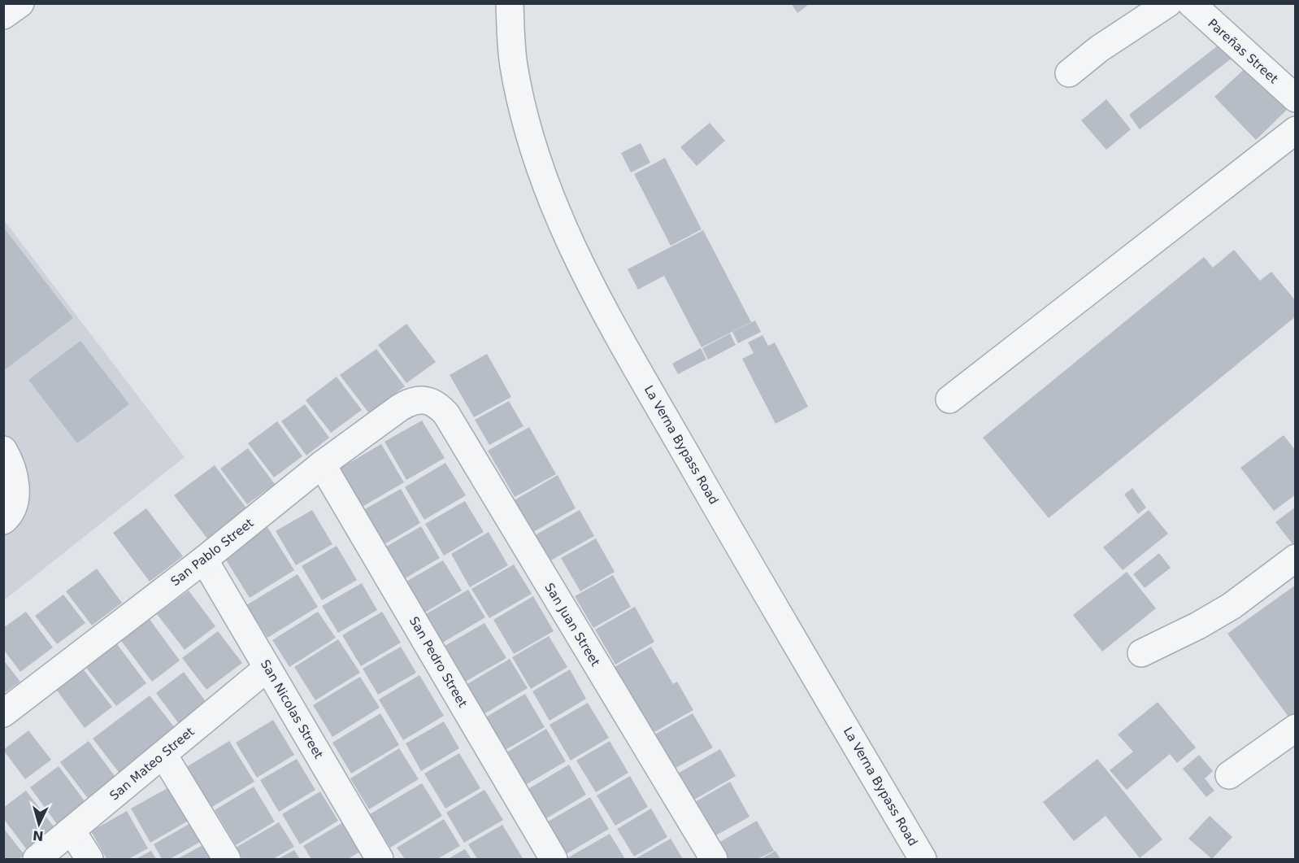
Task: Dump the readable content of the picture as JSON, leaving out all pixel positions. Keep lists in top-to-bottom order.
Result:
{
  "streets": {
    "street": [
      "Pareñas Street",
      "La Verna Bypass Road",
      "San Pablo Street",
      "San Juan Street",
      "San Pedro Street",
      "San Nicolas Street",
      "San Mateo Street"
    ]
  },
  "crossings": [
    ["San Pablo Street", "San Juan Street"],
    ["San Pablo Street", "San Pedro Street"],
    ["San Pablo Street", "San Nicolas Street"],
    ["San Nicolas Street", "San Mateo Street"]
  ],
  "north": "bottom"
}
